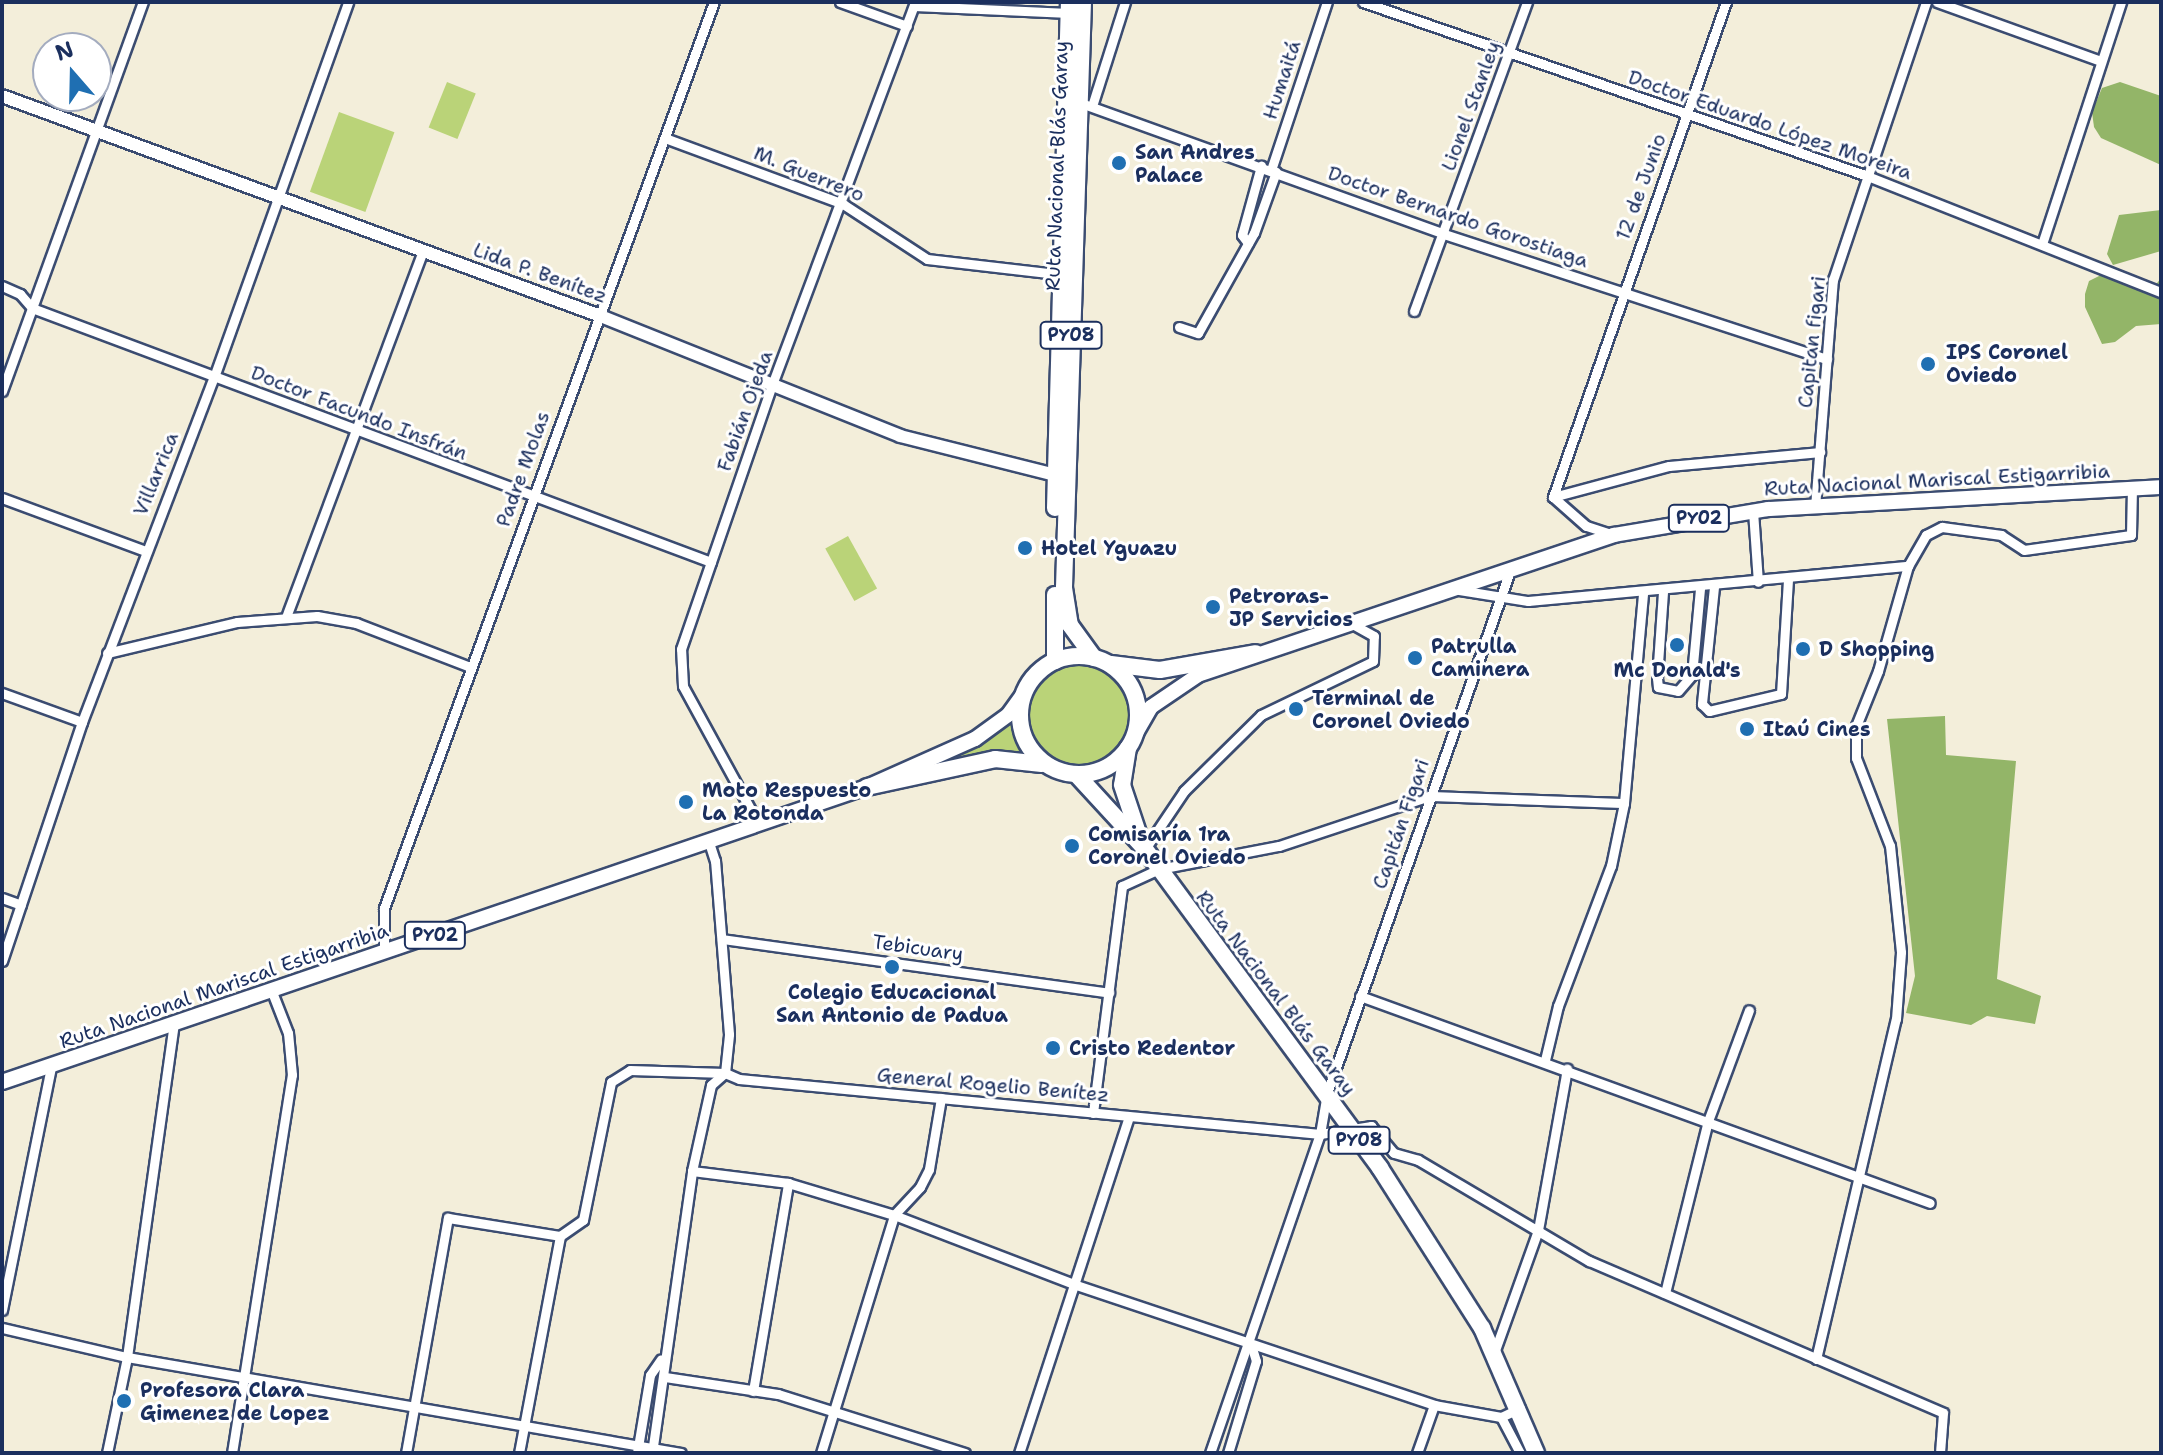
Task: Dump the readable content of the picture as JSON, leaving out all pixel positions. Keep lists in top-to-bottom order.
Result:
{
  "streets": {
    "highway": ["Ruta Nacional Blás Garay", "PY08", "PY02"],
    "main road": ["Ruta Nacional Mariscal Estigarribia"],
    "street": [
      "Humaitá",
      "Lionel Stanley",
      "Doctor Eduardo López Moreira",
      "M. Guerrero",
      "12 de Junio",
      "Doctor Bernardo Gorostiaga",
      "Lida P. Benítez",
      "Capitan figari",
      "Fabián Ojeda",
      "Doctor Facundo Insfrán",
      "Padre Molas",
      "Villarrica",
      "Capitán Figari",
      "Tebicuary",
      "General Rogelio Benítez"
    ]
  },
  "crossings": [
    ["Humaitá", "Doctor Bernardo Gorostiaga"],
    ["Lionel Stanley", "Doctor Eduardo López Moreira"],
    ["Lionel Stanley", "Doctor Bernardo Gorostiaga"],
    ["Doctor Eduardo López Moreira", "12 de Junio"],
    ["Doctor Eduardo López Moreira", "Capitan figari"],
    ["Ruta Nacional Blás Garay", "M. Guerrero"],
    ["Ruta Nacional Blás Garay", "Doctor Bernardo Gorostiaga"],
    ["Ruta Nacional Blás Garay", "Lida P. Benítez"],
    ["Ruta Nacional Blás Garay", "PY02"],
    ["Ruta Nacional Blás Garay", "Capitán Figari"],
    ["Ruta Nacional Blás Garay", "General Rogelio Benítez"],
    ["M. Guerrero", "Fabián Ojeda"],
    ["M. Guerrero", "Padre Molas"],
    ["12 de Junio", "Doctor Bernardo Gorostiaga"],
    ["Doctor Bernardo Gorostiaga", "Capitan figari"],
    ["Lida P. Benítez", "Fabián Ojeda"],
    ["Lida P. Benítez", "Padre Molas"],
    ["Lida P. Benítez", "Villarrica"],
    ["Capitan figari", "Ruta Nacional Mariscal Estigarribia"],
    ["Fabián Ojeda", "Doctor Facundo Insfrán"],
    ["Fabián Ojeda", "Ruta Nacional Mariscal Estigarribia"],
    ["Doctor Facundo Insfrán", "Padre Molas"],
    ["Doctor Facundo Insfrán", "Villarrica"],
    ["Padre Molas", "Ruta Nacional Mariscal Estigarribia"],
    ["Ruta Nacional Mariscal Estigarribia", "PY02"],
    ["Ruta Nacional Mariscal Estigarribia", "Capitán Figari"],
    ["Capitán Figari", "General Rogelio Benítez"]
  ],
  "places": [
    "San Andres Palace",
    "IPS Coronel Oviedo",
    "Hotel Yguazu",
    "Petroras- JP Servicios",
    "Mc Donald's",
    "D Shopping",
    "Patrulla Caminera",
    "Terminal de Coronel Oviedo",
    "Itaú Cines",
    "Moto Respuesto La Rotonda",
    "Comisaría 1ra Coronel Oviedo",
    "Colegio Educacional San Antonio de Padua",
    "Cristo Redentor",
    "Profesora Clara Gimenez de Lopez"
  ],
  "north": "top"
}
